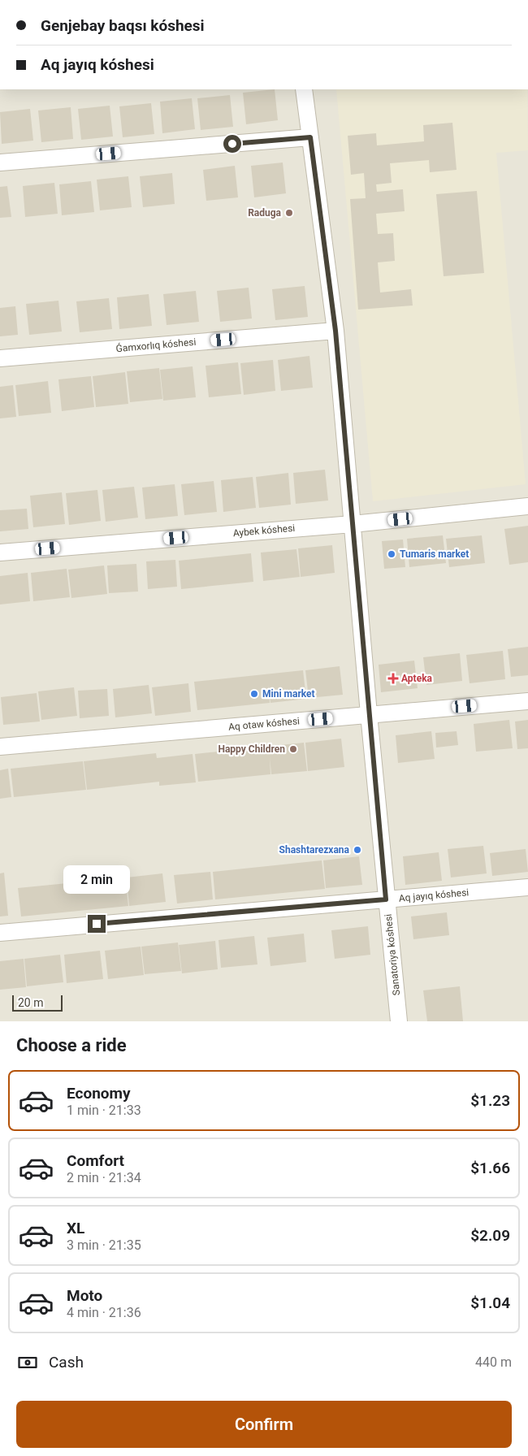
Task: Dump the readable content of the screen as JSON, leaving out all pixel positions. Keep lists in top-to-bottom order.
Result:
{
  "streets": {
    "street": [
      "Ǵamxorlıq kóshesi",
      "Aybek kóshesi",
      "Aq otaw kóshesi",
      "Aq jayıq kóshesi",
      "Sanatoriya kóshesi"
    ]
  },
  "crossings": [
    ["Ǵamxorlıq kóshesi", "Sanatoriya kóshesi"],
    ["Aybek kóshesi", "Sanatoriya kóshesi"],
    ["Aq otaw kóshesi", "Sanatoriya kóshesi"],
    ["Aq jayıq kóshesi", "Sanatoriya kóshesi"]
  ],
  "places": {
    "other": [
      "Raduga",
      "Tumaris market",
      "Mini market",
      "Happy Children",
      "Shashtarezxana"
    ],
    "health": ["Apteka"]
  },
  "scale_bar": "20 m",
  "page": {
    "banner": ["Genjebay baqsı kóshesi", "Aq jayıq kóshesi"],
    "bubble": "2 min",
    "scale": "20 m",
    "heading": "Choose a ride",
    "list": [
      {
        "name": "Economy",
        "note": "1 min · 21:33",
        "value": "$1.23"
      },
      {
        "name": "Comfort",
        "note": "2 min · 21:34",
        "value": "$1.66"
      },
      {
        "name": "XL",
        "note": "3 min · 21:35",
        "value": "$2.09"
      },
      {
        "name": "Moto",
        "note": "4 min · 21:36",
        "value": "$1.04"
      }
    ],
    "pay": ["Cash", "440 m"],
    "buttons": "Confirm"
  }
}
